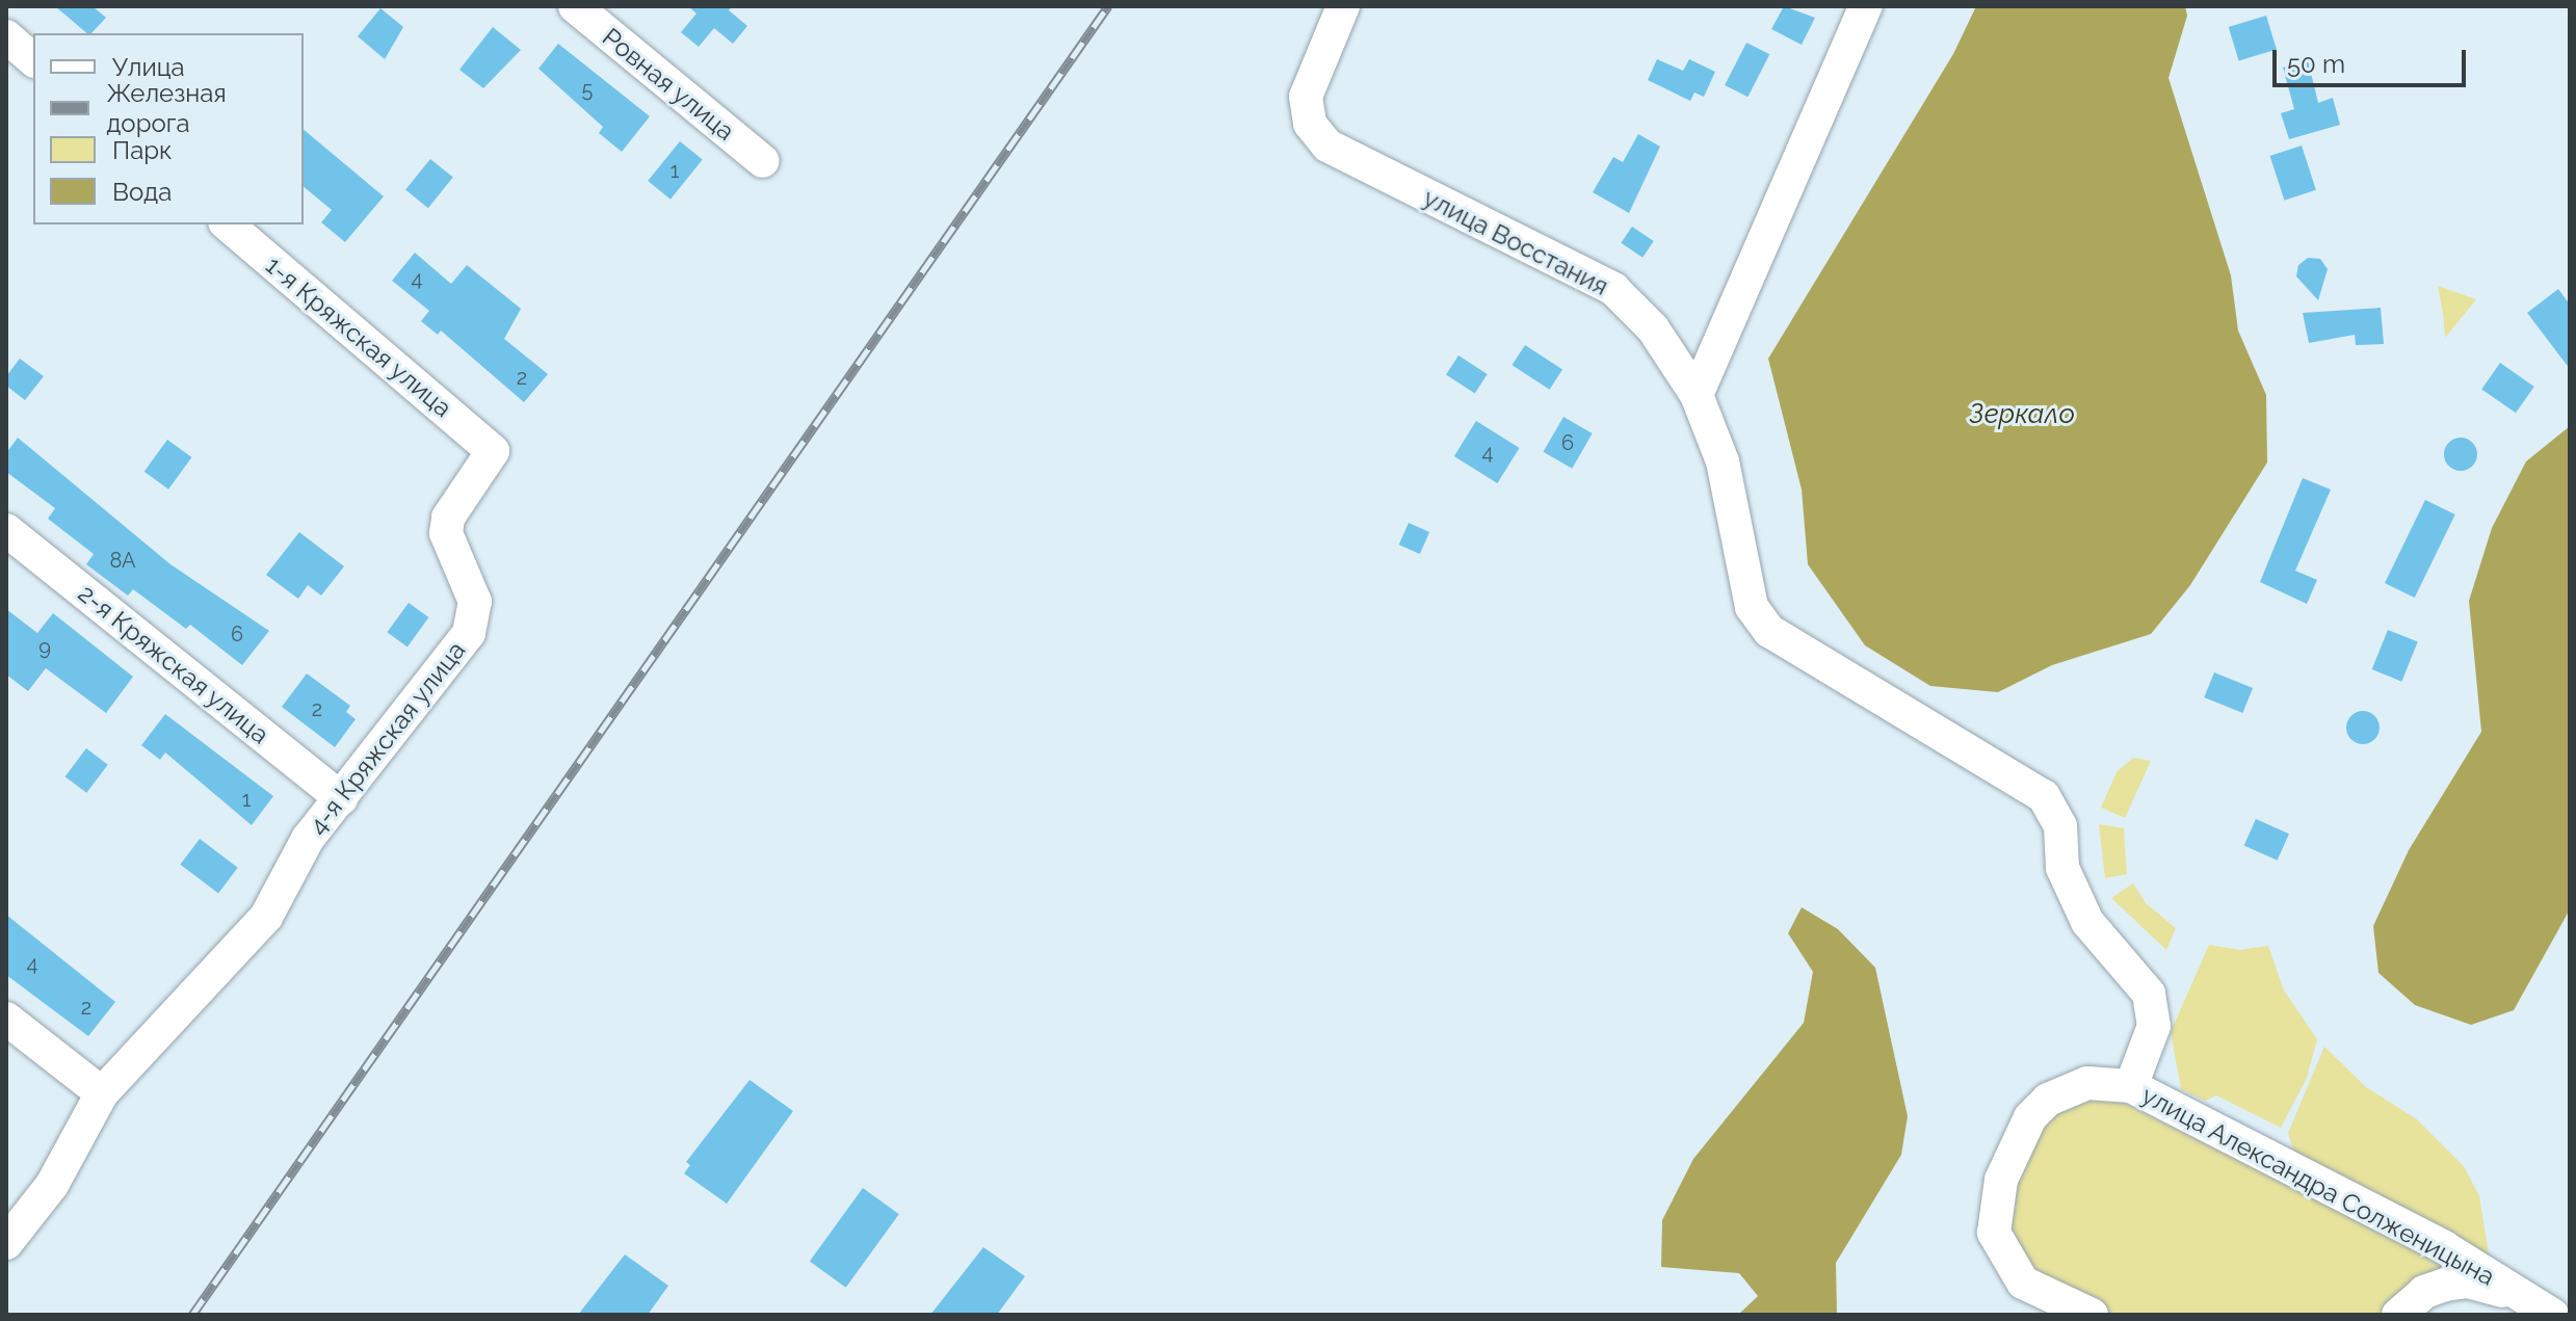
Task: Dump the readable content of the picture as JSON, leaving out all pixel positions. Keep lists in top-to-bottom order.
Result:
{
  "streets": {
    "street": [
      "Ровная улица",
      "улица Восстания",
      "1-я Кряжская улица",
      "2-я Кряжская улица",
      "4-я Кряжская улица",
      "улица Александра Солженицына"
    ]
  },
  "crossings": [
    ["улица Восстания", "улица Александра Солженицына"],
    ["1-я Кряжская улица", "4-я Кряжская улица"],
    ["2-я Кряжская улица", "4-я Кряжская улица"]
  ],
  "water": ["Зеркало"],
  "house_numbers": [
    "5",
    "1",
    "4",
    "2",
    "6",
    "4",
    "8А",
    "6",
    "9",
    "2",
    "1",
    "4",
    "2"
  ],
  "legend": [
    "Улица",
    "Железная дорога",
    "Парк",
    "Вода"
  ],
  "scale_bar": "50 m"
}
